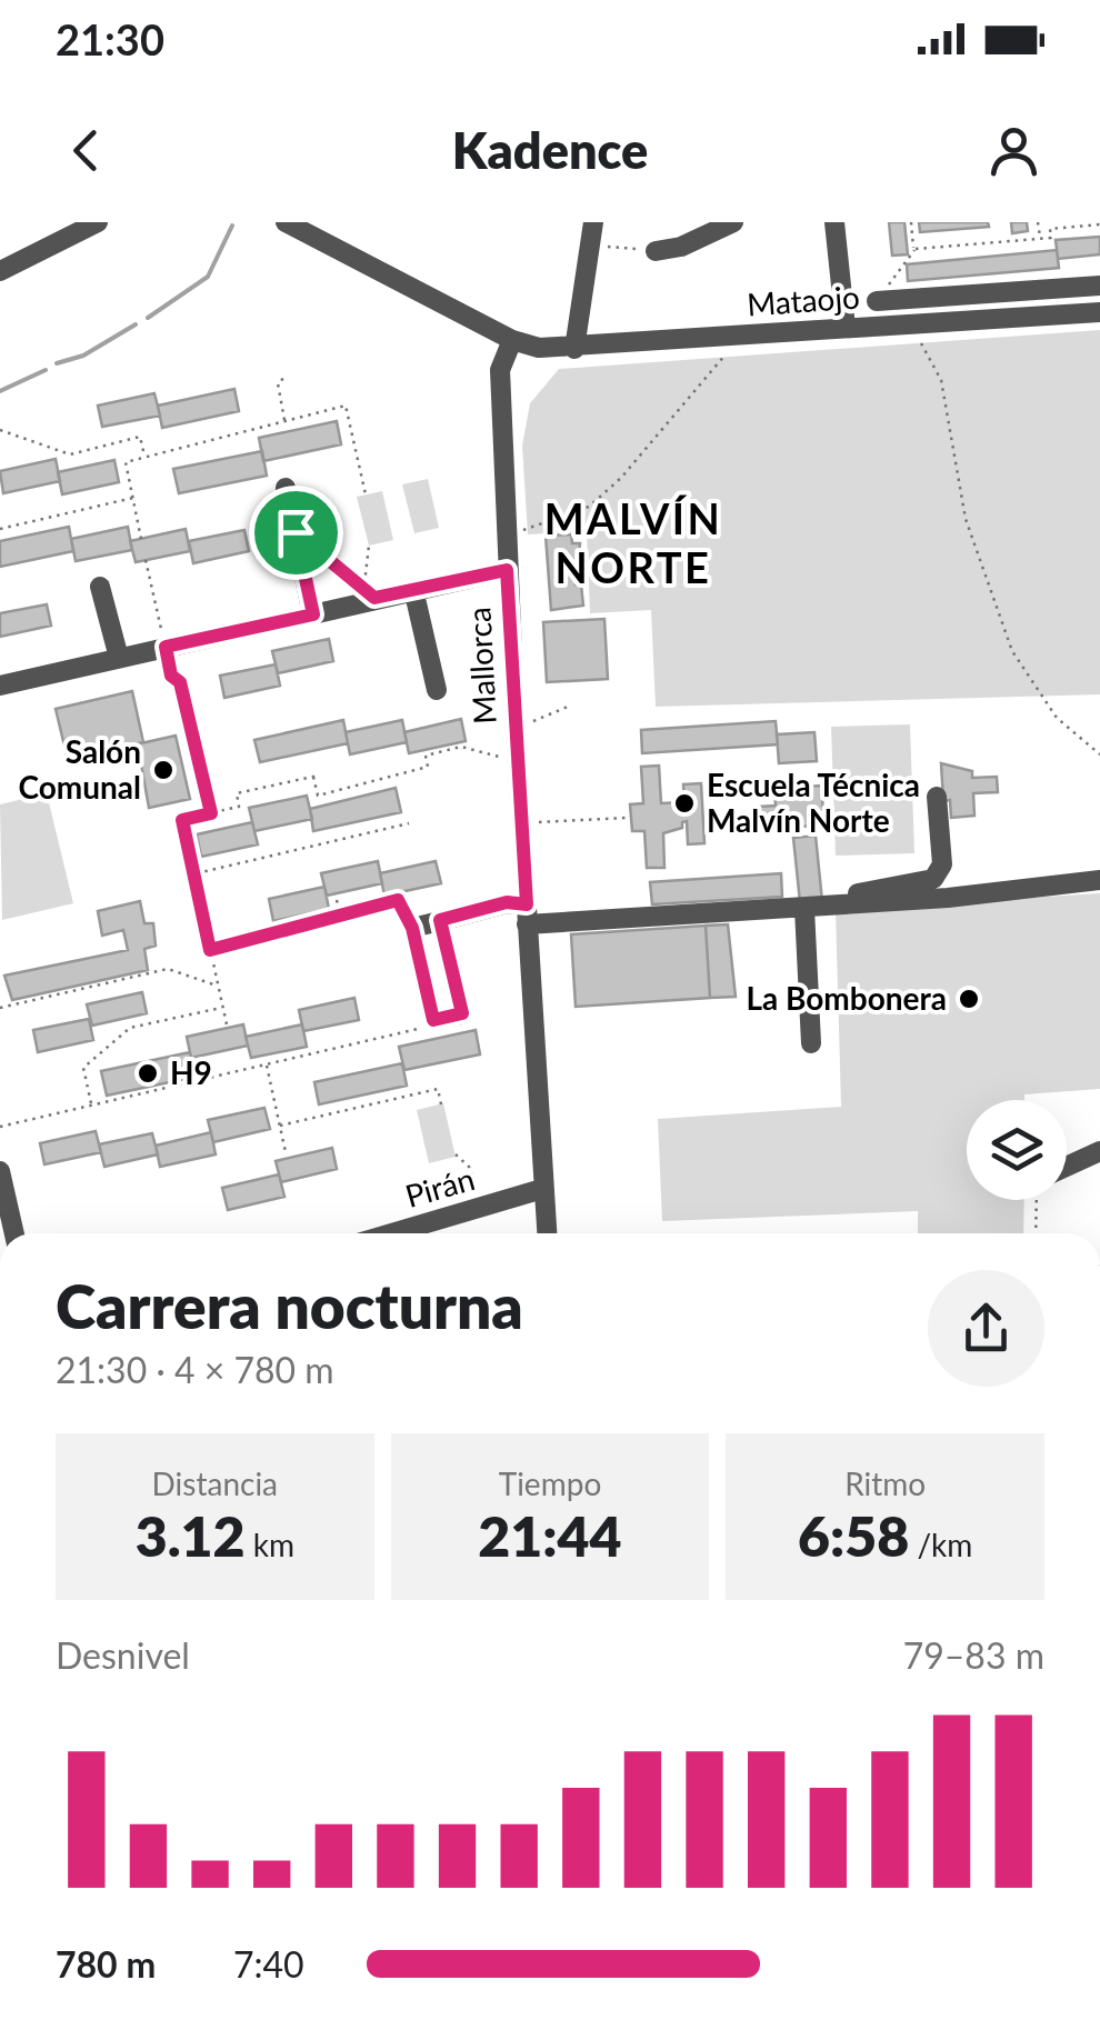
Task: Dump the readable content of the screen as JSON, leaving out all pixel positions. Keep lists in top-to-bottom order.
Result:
{
  "streets": {
    "street": ["Mataojo", "Mallorca", "Pirán"]
  },
  "crossings": [
    ["Mataojo", "Mallorca"],
    ["Mallorca", "Pirán"]
  ],
  "districts": ["MALVÍN NORTE"],
  "places": [
    "Salón Comunal",
    "Escuela Técnica Malvín Norte",
    "La Bombonera",
    "H9"
  ],
  "page": {
    "status": "21:30",
    "header": "Kadence",
    "heading": ["Carrera nocturna", "21:30 · 4 × 780 m"],
    "stats": [
      ["Distancia", "3.12 km"],
      ["Tiempo", "21:44"],
      ["Ritmo", "6:58 /km"]
    ],
    "chart": ["Desnivel", "79–83 m"],
    "list": [
      {
        "name": "780 m",
        "note": "7:40"
      }
    ]
  }
}
